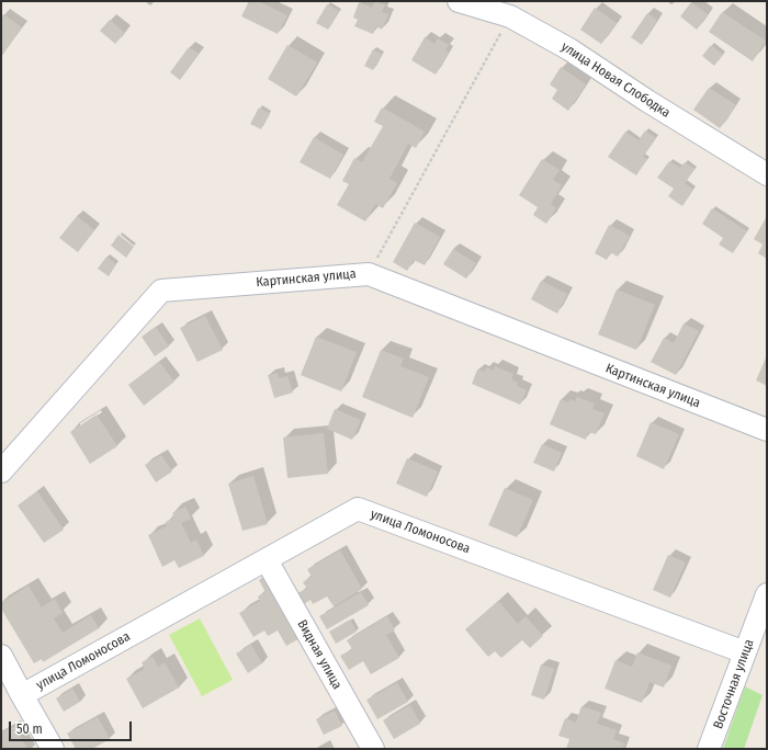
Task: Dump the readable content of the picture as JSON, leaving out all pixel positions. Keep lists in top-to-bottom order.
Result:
{
  "streets": {
    "street": [
      "улица Новая Слободка",
      "Картинская улица",
      "улица Ломоносова",
      "Видная улица",
      "Восточная улица"
    ]
  },
  "crossings": [
    ["улица Ломоносова", "Видная улица"],
    ["улица Ломоносова", "Восточная улица"]
  ],
  "scale_bar": "50 m"
}
